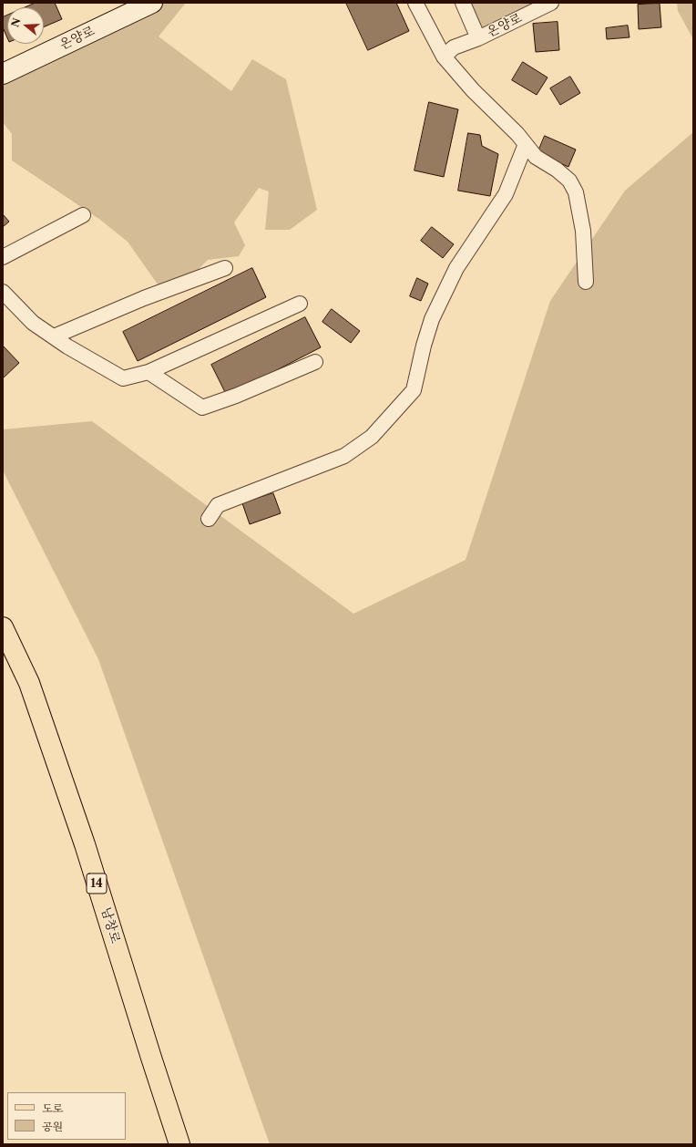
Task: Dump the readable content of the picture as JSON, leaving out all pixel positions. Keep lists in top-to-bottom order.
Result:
{
  "streets": {
    "main road": ["온양로", "14", "남창로"]
  },
  "legend": ["도로", "공원"],
  "north": "left"
}
